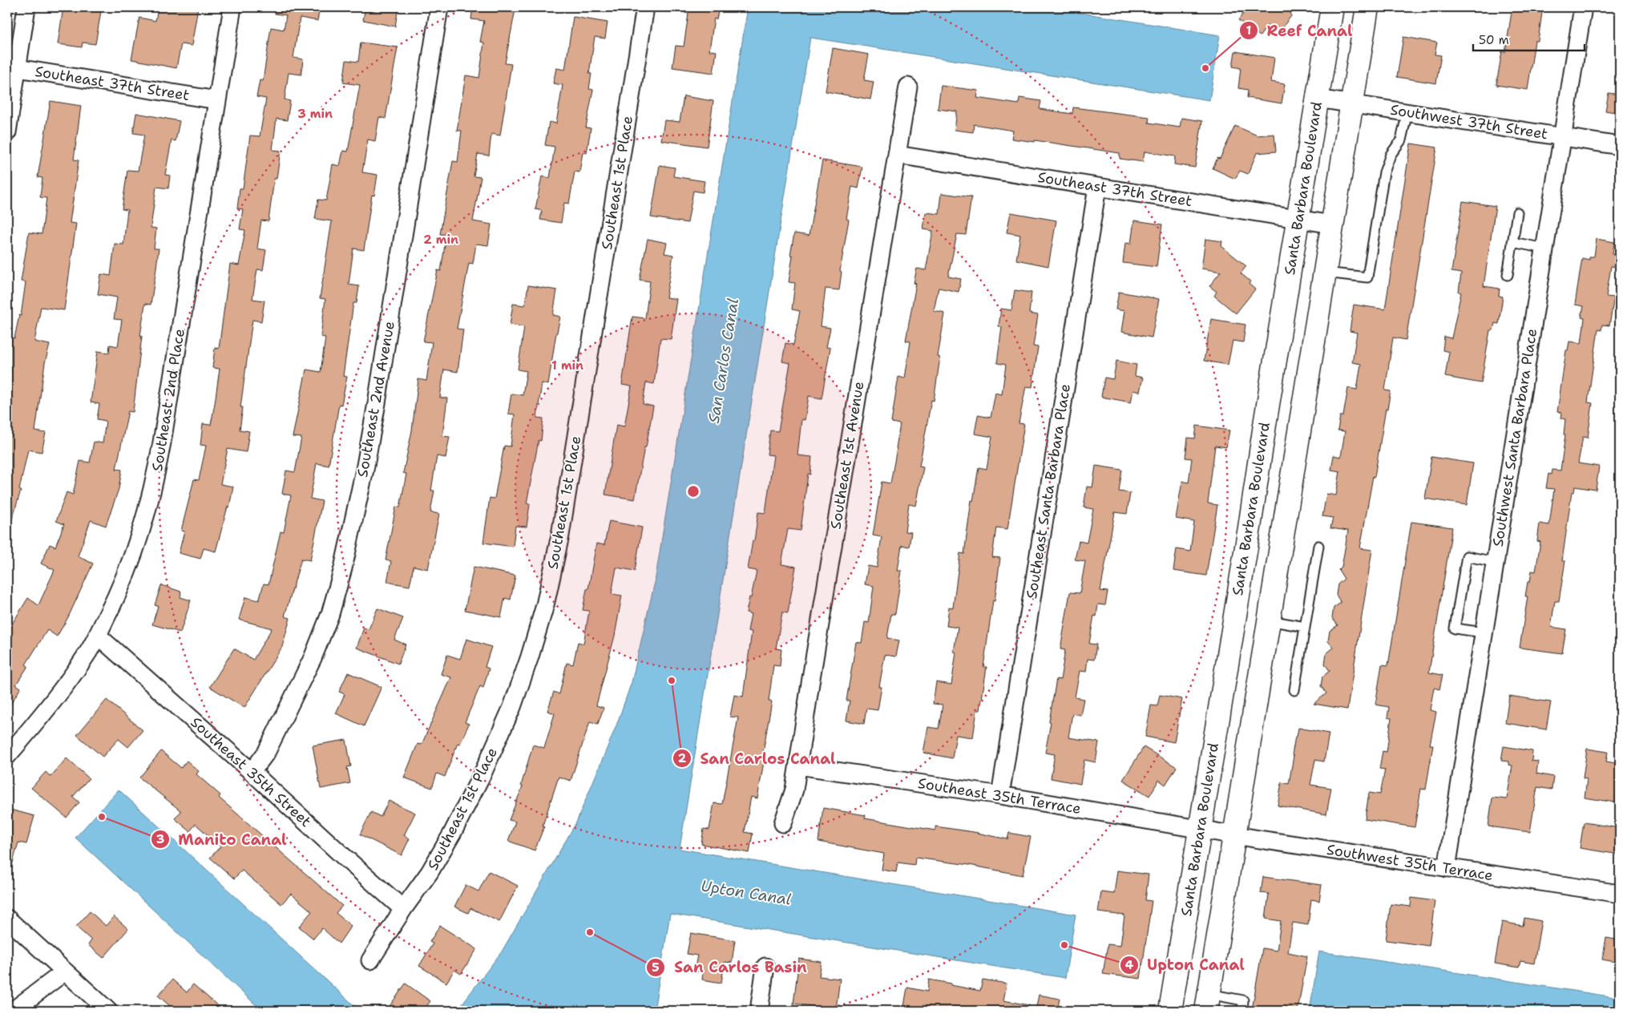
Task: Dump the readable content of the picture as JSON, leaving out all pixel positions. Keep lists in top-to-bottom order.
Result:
{
  "streets": {
    "main road": ["Santa Barbara Boulevard"],
    "street": [
      "Southeast 37th Street",
      "Southwest 37th Street",
      "Southeast 1st Place",
      "Southeast 2nd Avenue",
      "Southeast 2nd Place",
      "Southwest Santa Barbara Place",
      "Southeast 1st Avenue",
      "Southeast Santa Barbara Place",
      "Southeast 35th Street",
      "Southeast 35th Terrace",
      "Southwest 35th Terrace"
    ]
  },
  "crossings": [
    ["Southeast 37th Street", "Santa Barbara Boulevard"],
    ["Southeast 37th Street", "Southeast 2nd Place"],
    ["Southeast 37th Street", "Southeast 1st Avenue"],
    ["Southeast 37th Street", "Southeast Santa Barbara Place"],
    ["Southwest 37th Street", "Santa Barbara Boulevard"],
    ["Southwest 37th Street", "Southwest Santa Barbara Place"],
    ["Southeast 1st Place", "Southeast 35th Street"],
    ["Santa Barbara Boulevard", "Southeast 35th Terrace"],
    ["Santa Barbara Boulevard", "Southwest 35th Terrace"],
    ["Southeast 2nd Avenue", "Southeast 35th Street"],
    ["Southeast 2nd Place", "Southeast 35th Street"],
    ["Southwest Santa Barbara Place", "Southwest 35th Terrace"],
    ["Southeast 1st Avenue", "Southeast 35th Terrace"],
    ["Southeast Santa Barbara Place", "Southeast 35th Terrace"],
    ["Southeast 35th Terrace", "Southwest 35th Terrace"]
  ],
  "water": ["San Carlos Canal", "Upton Canal"],
  "places": [
    "Reef Canal",
    "San Carlos Canal",
    "Manito Canal",
    "San Carlos Basin",
    "Upton Canal"
  ],
  "scale_bar": "50 m",
  "rings": ["3 min", "2 min", "1 min"]
}
